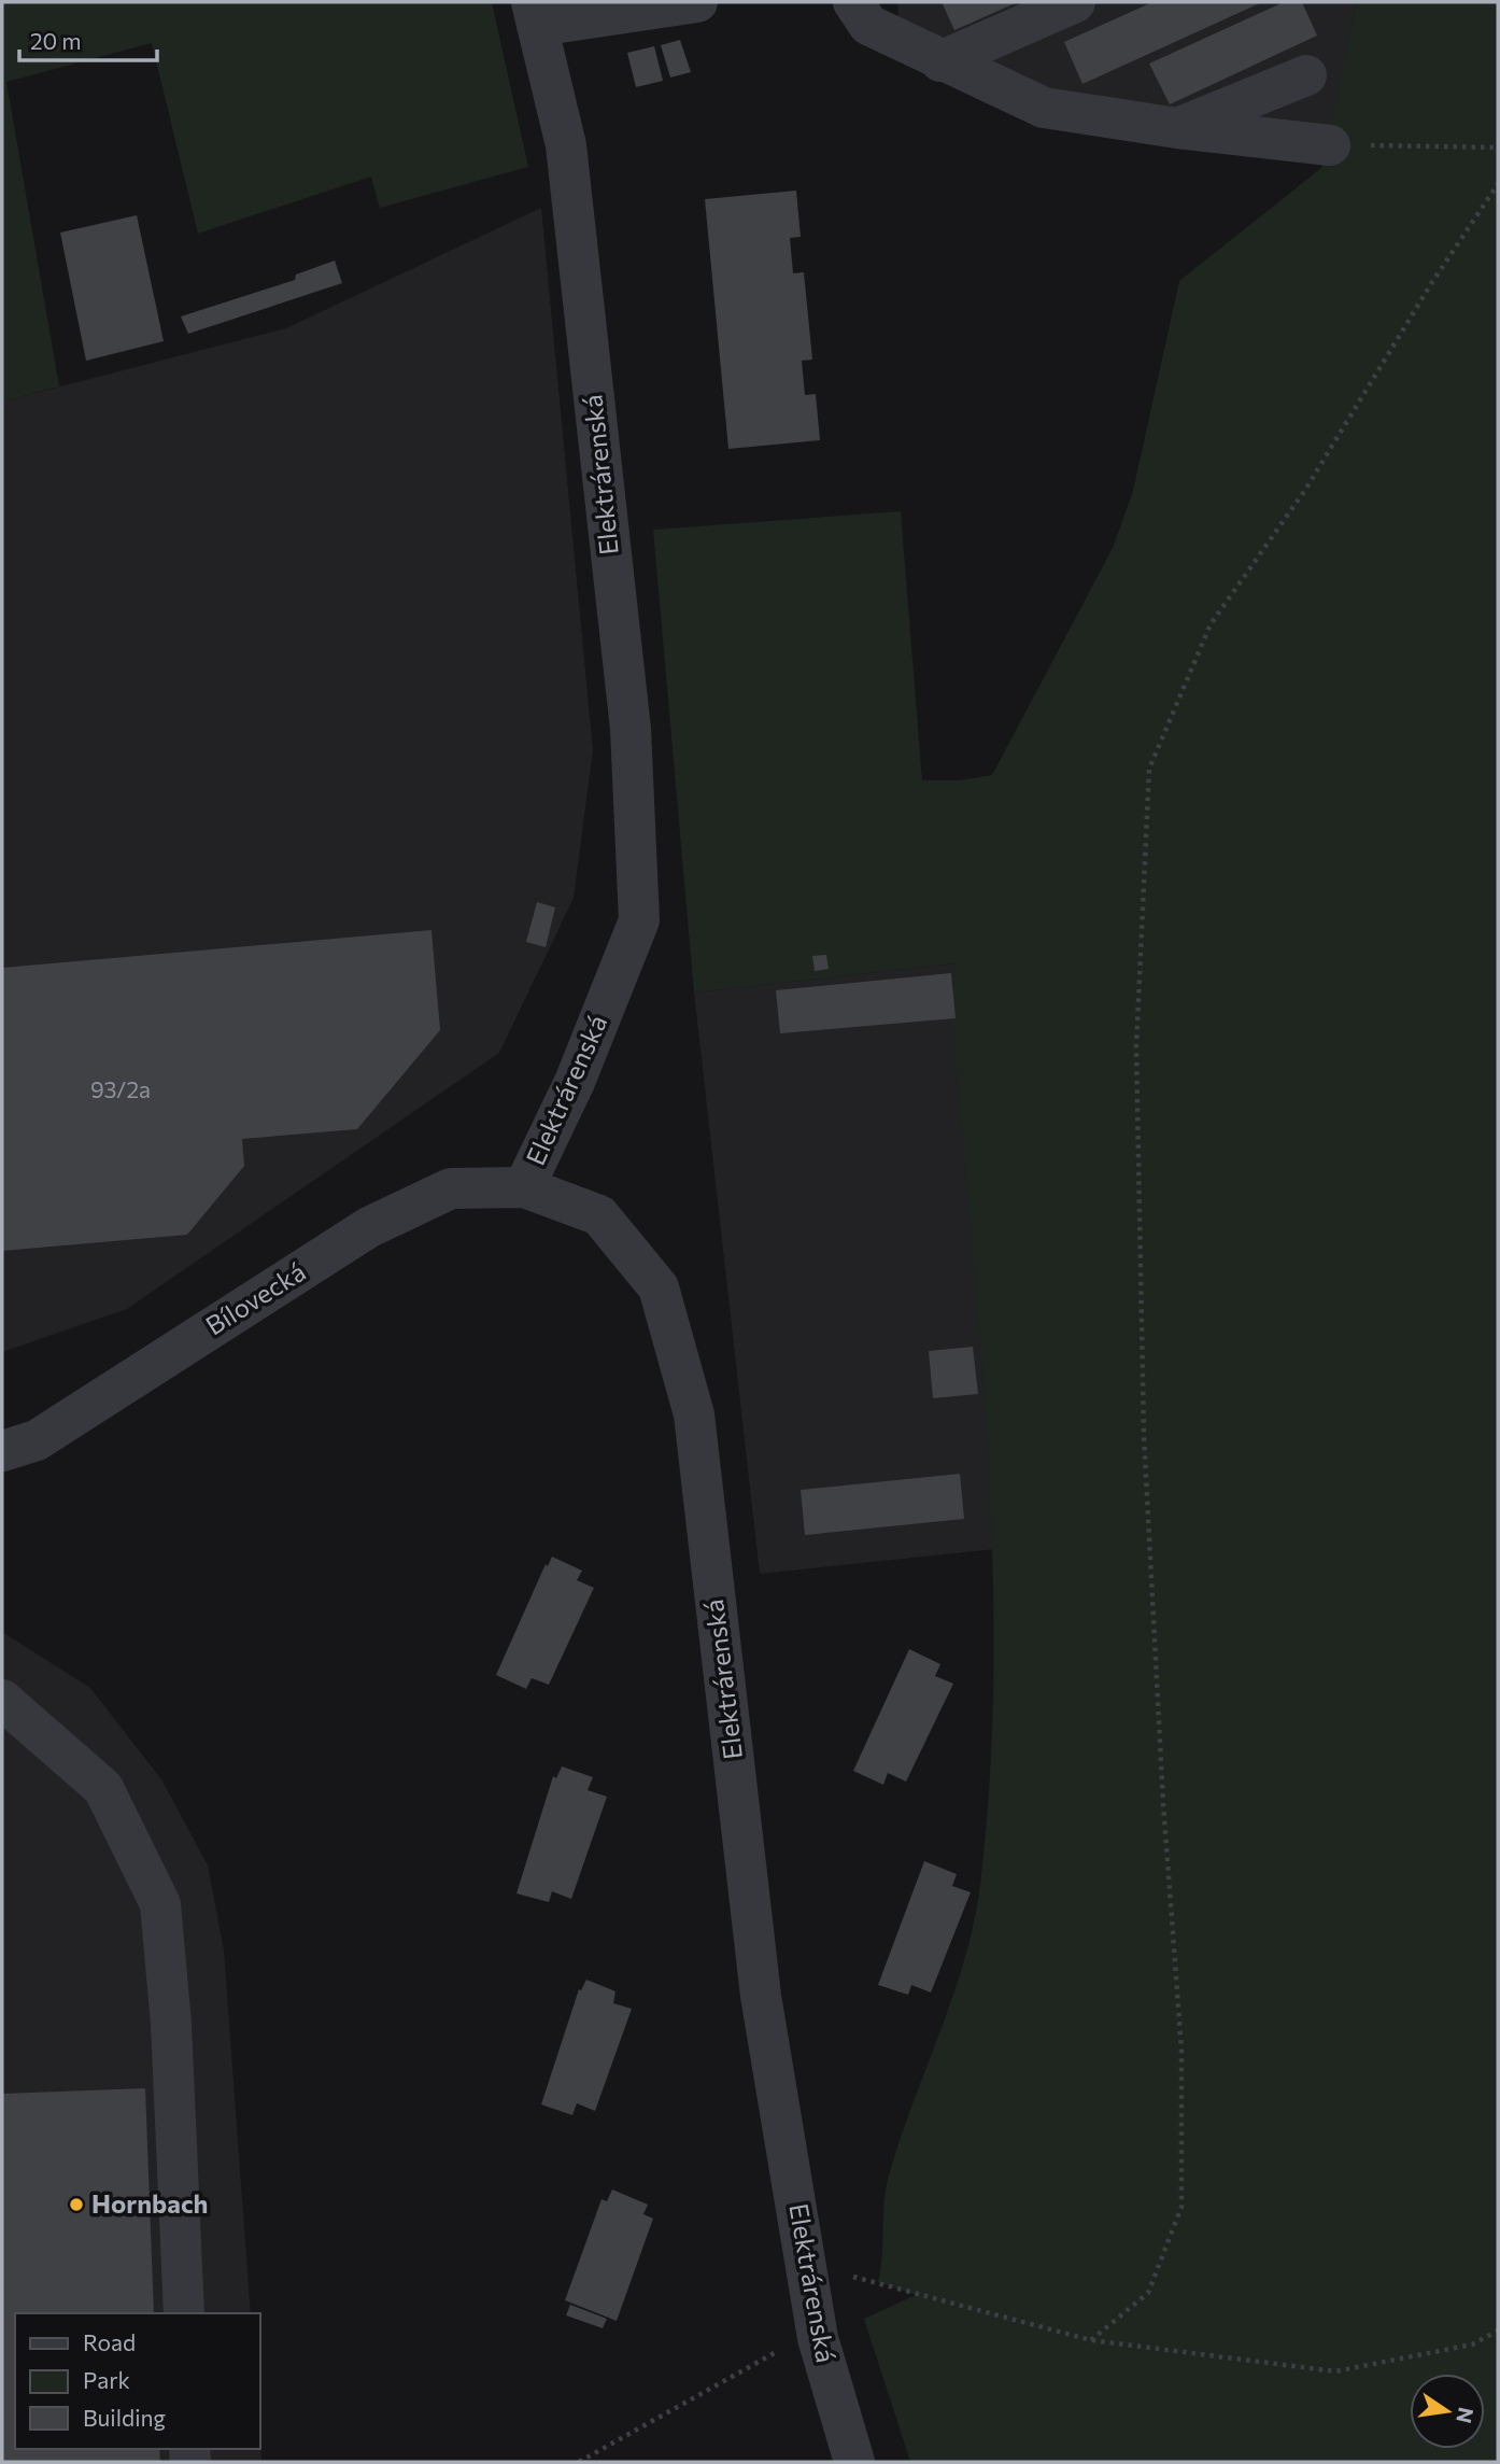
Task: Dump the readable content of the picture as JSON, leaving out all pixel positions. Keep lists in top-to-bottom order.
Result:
{
  "streets": {
    "street": ["Elektrárenská", "Bílovecká"]
  },
  "crossings": [
    ["Elektrárenská", "Bílovecká"]
  ],
  "places": ["Hornbach"],
  "house_numbers": ["93/2a"],
  "legend": ["Road", "Park", "Building"],
  "scale_bar": "20 m",
  "north": "right"
}
